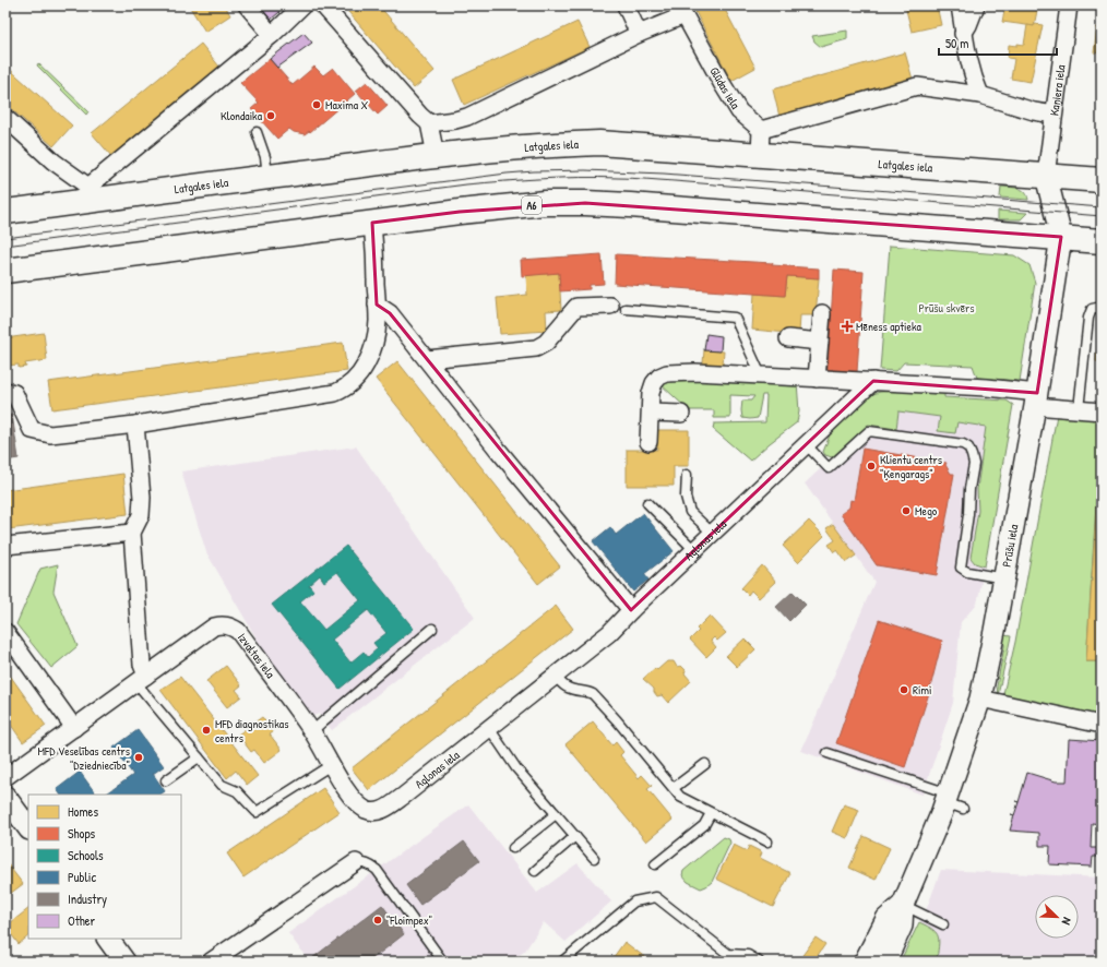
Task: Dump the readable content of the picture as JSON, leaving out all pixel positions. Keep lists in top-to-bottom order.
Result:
{
  "streets": {
    "highway": ["Latgales iela", "A6"],
    "street": [
      "Glūdas iela",
      "Kaņiera iela",
      "Aglonas iela",
      "Prūšu iela",
      "Izvaltas iela"
    ]
  },
  "crossings": [
    ["Kaņiera iela", "Latgales iela"],
    ["Kaņiera iela", "Prūšu iela"],
    ["Latgales iela", "Prūšu iela"],
    ["A6", "Prūšu iela"],
    ["Aglonas iela", "Izvaltas iela"]
  ],
  "parks": ["Prūšu skvērs"],
  "places": {
    "other": [
      "Maxima X",
      "Klondaika",
      "Klientu centrs \"Ķengarags\"",
      "Mego",
      "Rimi",
      "MFD diagnostikas centrs",
      "MFD Veselības centrs \"Dziedniecība\"",
      "\"Floimpex\""
    ],
    "health": ["Mēness aptieka"]
  },
  "legend": [
    "Homes",
    "Shops",
    "Schools",
    "Public",
    "Industry",
    "Other"
  ],
  "scale_bar": "50 m",
  "north": "bottom right"
}
